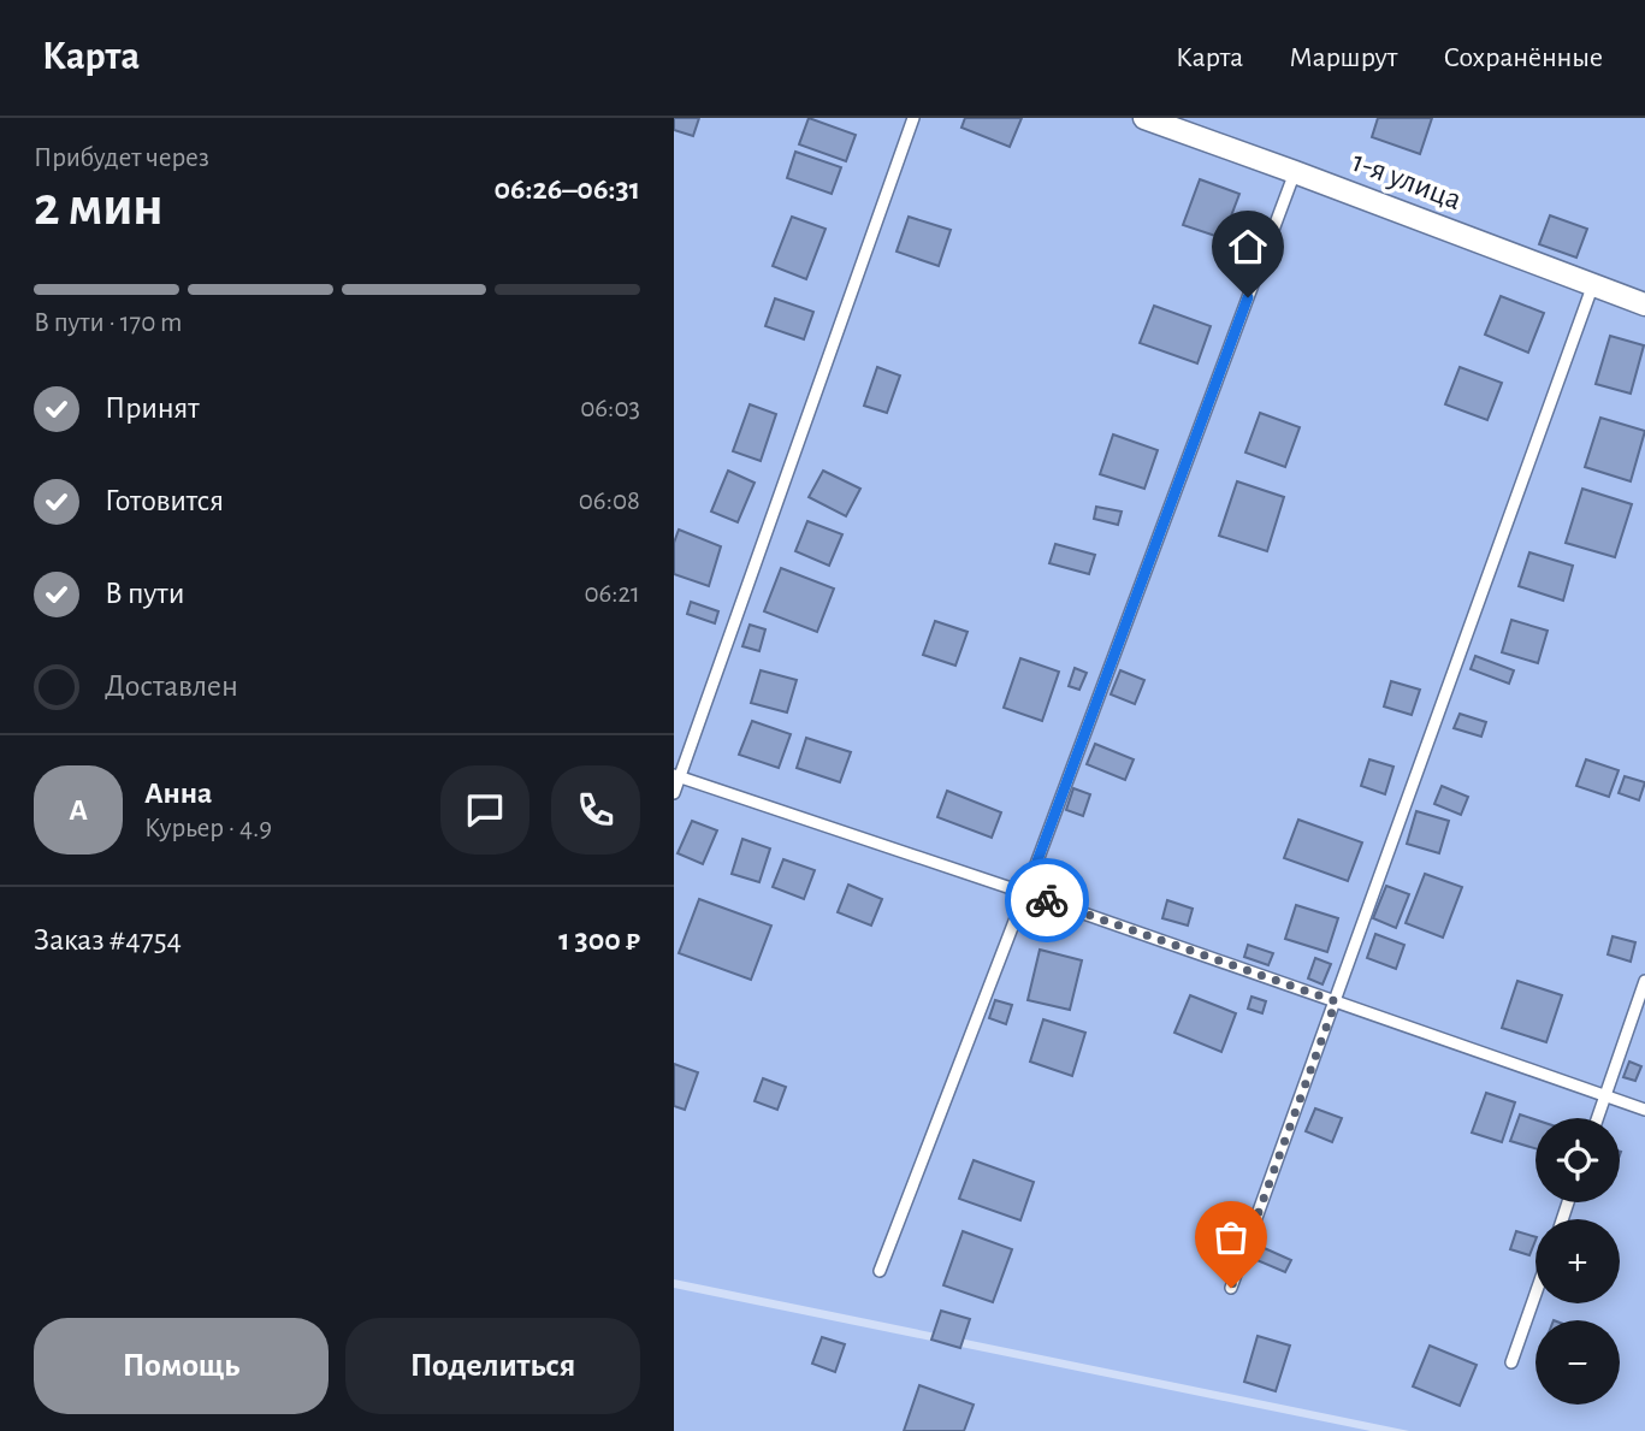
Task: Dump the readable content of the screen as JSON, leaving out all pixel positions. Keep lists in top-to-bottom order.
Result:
{
  "streets": {
    "street": ["1-я улица"]
  },
  "page": {
    "header": "Карта",
    "nav": ["Карта", "Маршрут", "Сохранённые"],
    "heading": ["2 мин", "Прибудет через", "06:26–06:31"],
    "panel": [
      "Анна",
      "Курьер · 4.9",
      "Заказ #4754",
      "1 300 ₽"
    ],
    "bar": "В пути · 170 m",
    "list": [
      ["Принят", "06:03"],
      ["Готовится", "06:08"],
      ["В пути", "06:21"],
      "Доставлен"
    ],
    "round": "А",
    "map_buttons": ["+", "−"],
    "buttons": ["Помощь", "Поделиться"]
  }
}
